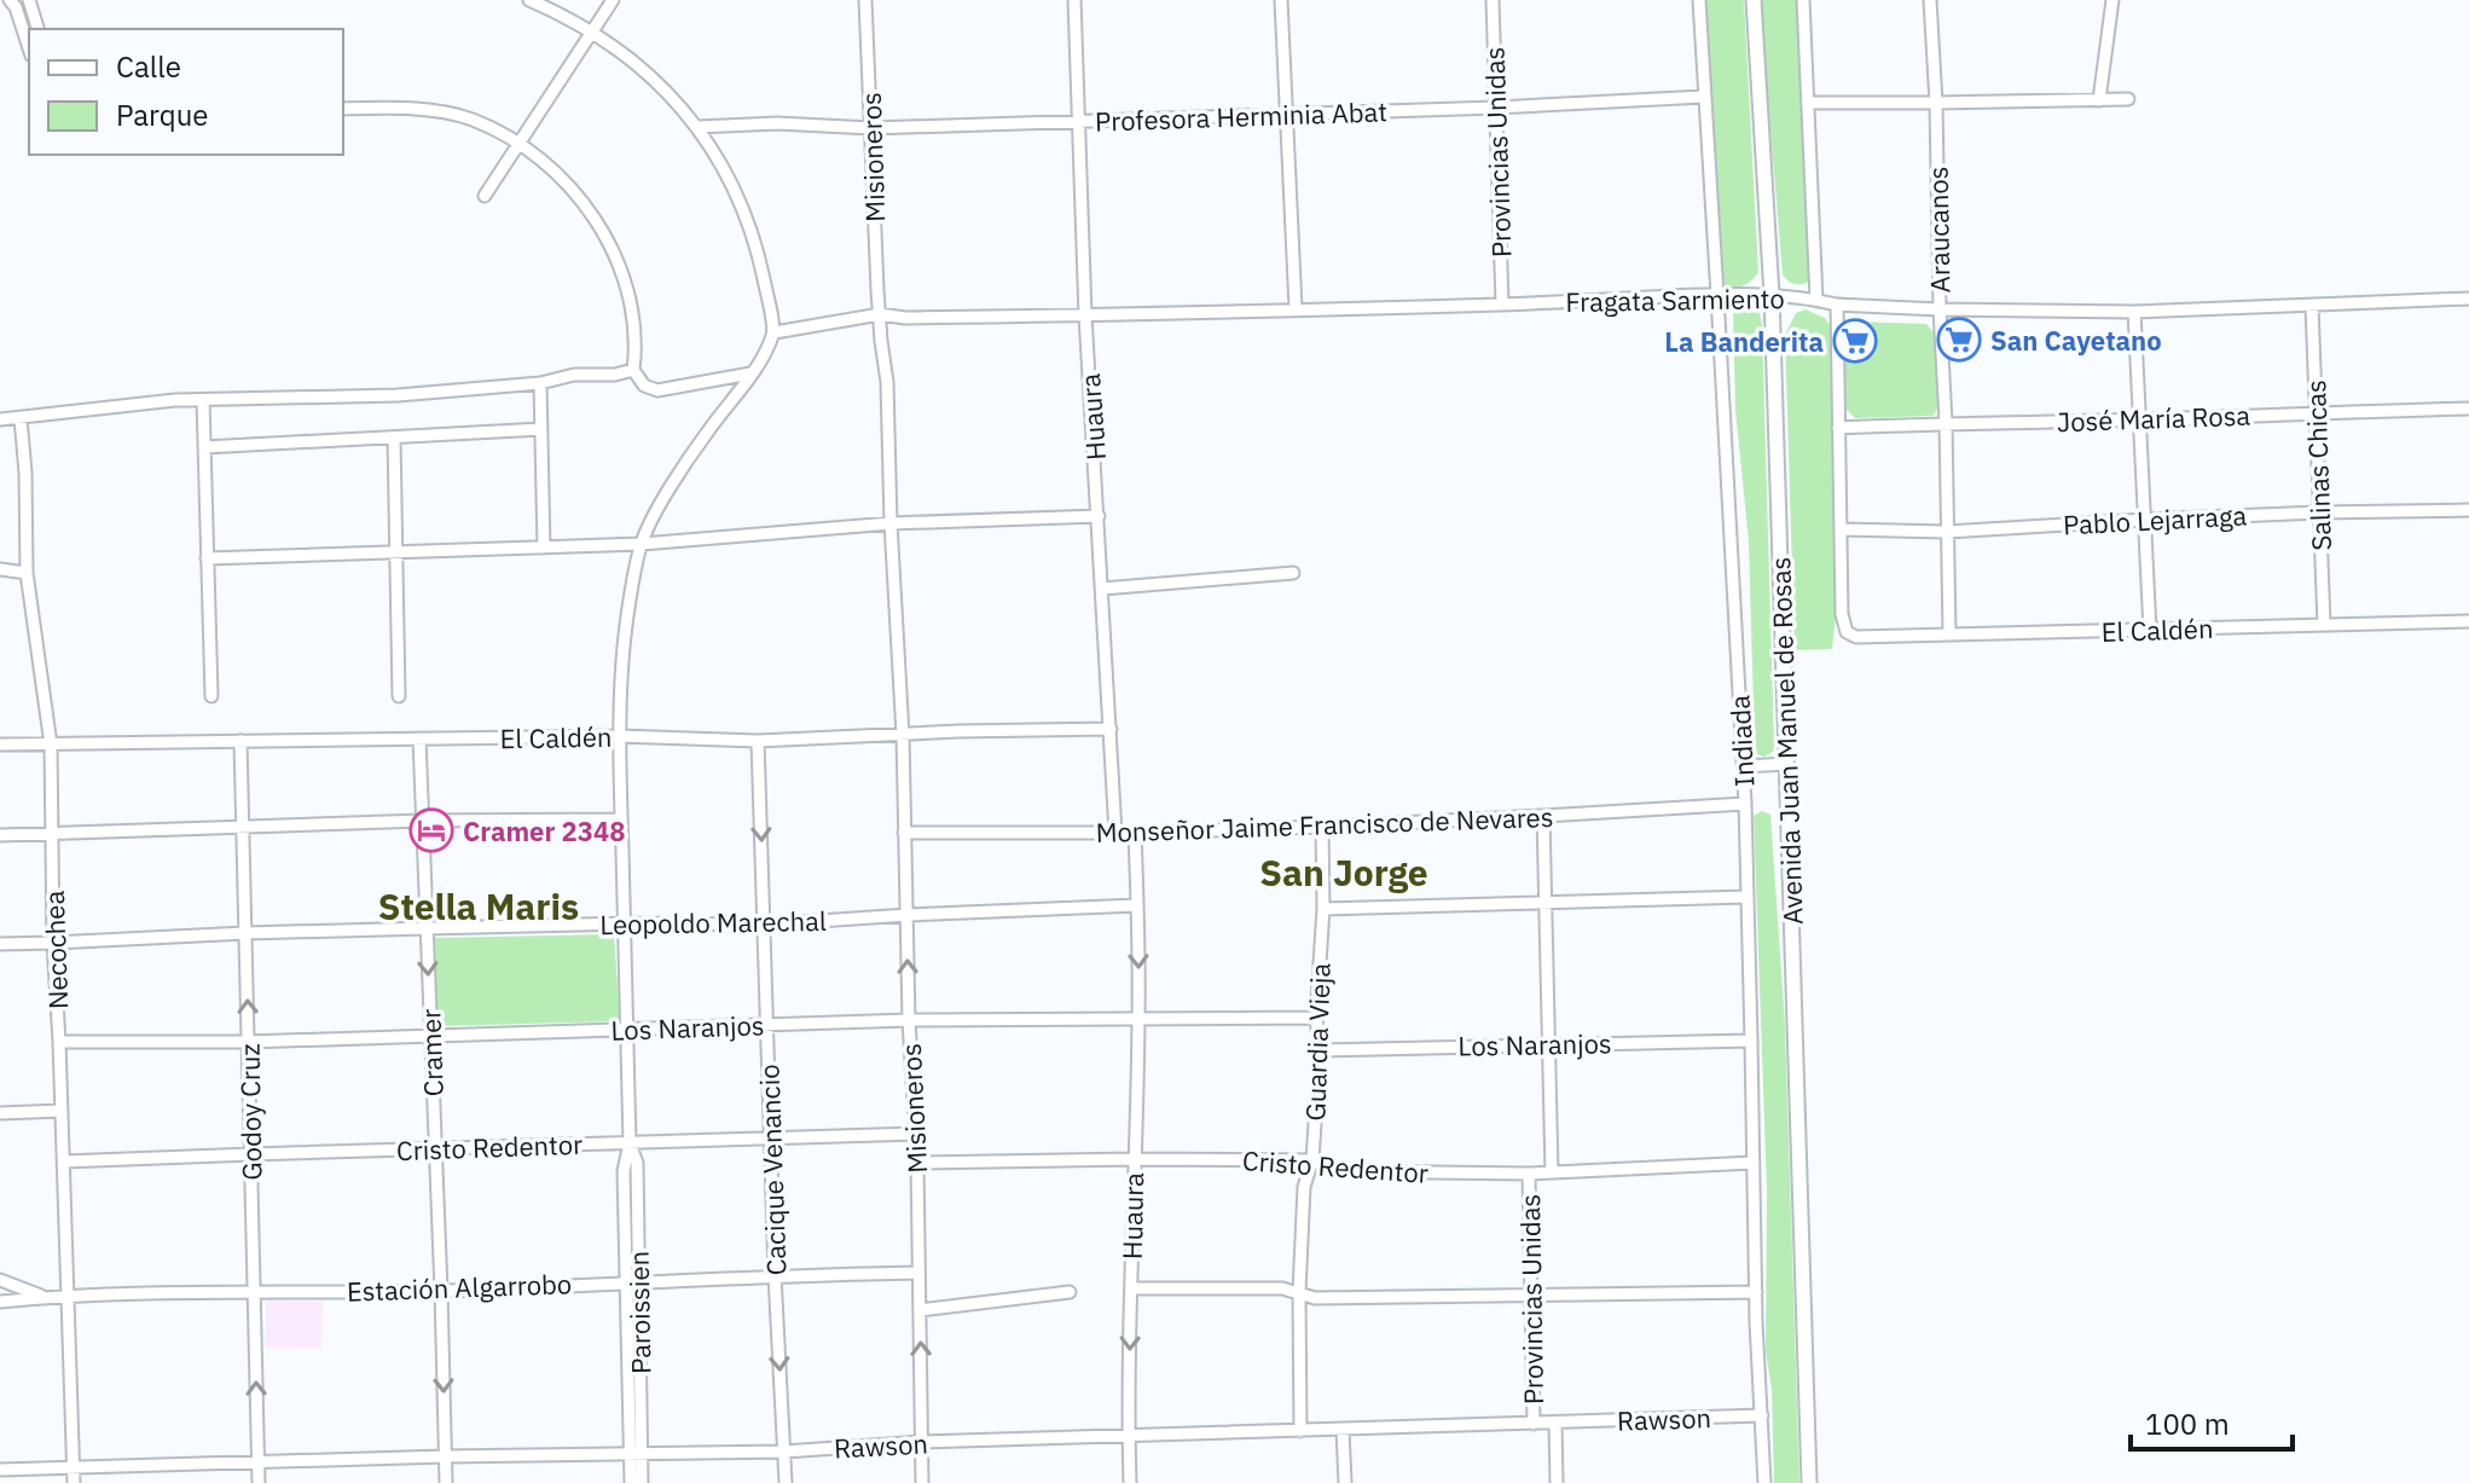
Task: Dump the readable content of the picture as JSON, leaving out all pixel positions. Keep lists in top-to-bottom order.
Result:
{
  "streets": {
    "main road": ["Avenida Juan Manuel de Rosas"],
    "street": [
      "Profesora Herminia Abat",
      "Provincias Unidas",
      "Misioneros",
      "Araucanos",
      "Fragata Sarmiento",
      "Huaura",
      "José María Rosa",
      "Salinas Chicas",
      "Pablo Lejarraga",
      "El Caldén",
      "Indiada",
      "Monseñor Jaime Francisco de Nevares",
      "Leopoldo Marechal",
      "Necochea",
      "Los Naranjos",
      "Guardia Vieja",
      "Cramer",
      "Godoy Cruz",
      "Cristo Redentor",
      "Cacique Venancio",
      "Estación Algarrobo",
      "Paroissien",
      "Rawson"
    ]
  },
  "crossings": [
    ["Profesora Herminia Abat", "Provincias Unidas"],
    ["Profesora Herminia Abat", "Misioneros"],
    ["Profesora Herminia Abat", "Huaura"],
    ["Profesora Herminia Abat", "Indiada"],
    ["Provincias Unidas", "Fragata Sarmiento"],
    ["Provincias Unidas", "Monseñor Jaime Francisco de Nevares"],
    ["Provincias Unidas", "Los Naranjos"],
    ["Provincias Unidas", "Cristo Redentor"],
    ["Provincias Unidas", "Rawson"],
    ["Misioneros", "Fragata Sarmiento"],
    ["Misioneros", "El Caldén"],
    ["Misioneros", "Monseñor Jaime Francisco de Nevares"],
    ["Misioneros", "Leopoldo Marechal"],
    ["Misioneros", "Los Naranjos"],
    ["Misioneros", "Cristo Redentor"],
    ["Misioneros", "Estación Algarrobo"],
    ["Misioneros", "Rawson"],
    ["Araucanos", "Fragata Sarmiento"],
    ["Araucanos", "José María Rosa"],
    ["Araucanos", "Pablo Lejarraga"],
    ["Araucanos", "El Caldén"],
    ["Fragata Sarmiento", "Huaura"],
    ["Fragata Sarmiento", "Salinas Chicas"],
    ["Fragata Sarmiento", "Indiada"],
    ["Fragata Sarmiento", "Avenida Juan Manuel de Rosas"],
    ["Fragata Sarmiento", "Paroissien"],
    ["Huaura", "El Caldén"],
    ["Huaura", "Monseñor Jaime Francisco de Nevares"],
    ["Huaura", "Leopoldo Marechal"],
    ["Huaura", "Los Naranjos"],
    ["Huaura", "Cristo Redentor"],
    ["Huaura", "Rawson"],
    ["José María Rosa", "Salinas Chicas"],
    ["Salinas Chicas", "Pablo Lejarraga"],
    ["Salinas Chicas", "El Caldén"],
    ["Pablo Lejarraga", "El Caldén"],
    ["El Caldén", "Necochea"],
    ["El Caldén", "Cramer"],
    ["El Caldén", "Godoy Cruz"],
    ["El Caldén", "Cacique Venancio"],
    ["El Caldén", "Paroissien"],
    ["Indiada", "Monseñor Jaime Francisco de Nevares"],
    ["Indiada", "Los Naranjos"],
    ["Indiada", "Cristo Redentor"],
    ["Indiada", "Rawson"],
    ["Monseñor Jaime Francisco de Nevares", "Guardia Vieja"],
    ["Leopoldo Marechal", "Necochea"],
    ["Leopoldo Marechal", "Cramer"],
    ["Leopoldo Marechal", "Godoy Cruz"],
    ["Leopoldo Marechal", "Cacique Venancio"],
    ["Leopoldo Marechal", "Paroissien"],
    ["Necochea", "Los Naranjos"],
    ["Necochea", "Cristo Redentor"],
    ["Necochea", "Estación Algarrobo"],
    ["Necochea", "Rawson"],
    ["Los Naranjos", "Guardia Vieja"],
    ["Los Naranjos", "Cramer"],
    ["Los Naranjos", "Godoy Cruz"],
    ["Los Naranjos", "Cacique Venancio"],
    ["Los Naranjos", "Paroissien"],
    ["Guardia Vieja", "Cristo Redentor"],
    ["Guardia Vieja", "Rawson"],
    ["Cramer", "Cristo Redentor"],
    ["Cramer", "Estación Algarrobo"],
    ["Cramer", "Rawson"],
    ["Godoy Cruz", "Cristo Redentor"],
    ["Godoy Cruz", "Estación Algarrobo"],
    ["Godoy Cruz", "Rawson"],
    ["Cristo Redentor", "Cacique Venancio"],
    ["Cristo Redentor", "Paroissien"],
    ["Cacique Venancio", "Estación Algarrobo"],
    ["Cacique Venancio", "Rawson"],
    ["Estación Algarrobo", "Paroissien"],
    ["Paroissien", "Rawson"]
  ],
  "one_way": ["Cramer", "Godoy Cruz", "Cacique Venancio"],
  "districts": ["San Jorge", "Stella Maris"],
  "places": {
    "supermarket": ["San Cayetano", "La Banderita"],
    "hotel": ["Cramer 2348"]
  },
  "legend": ["Calle", "Parque"],
  "scale_bar": "100 m"
}
